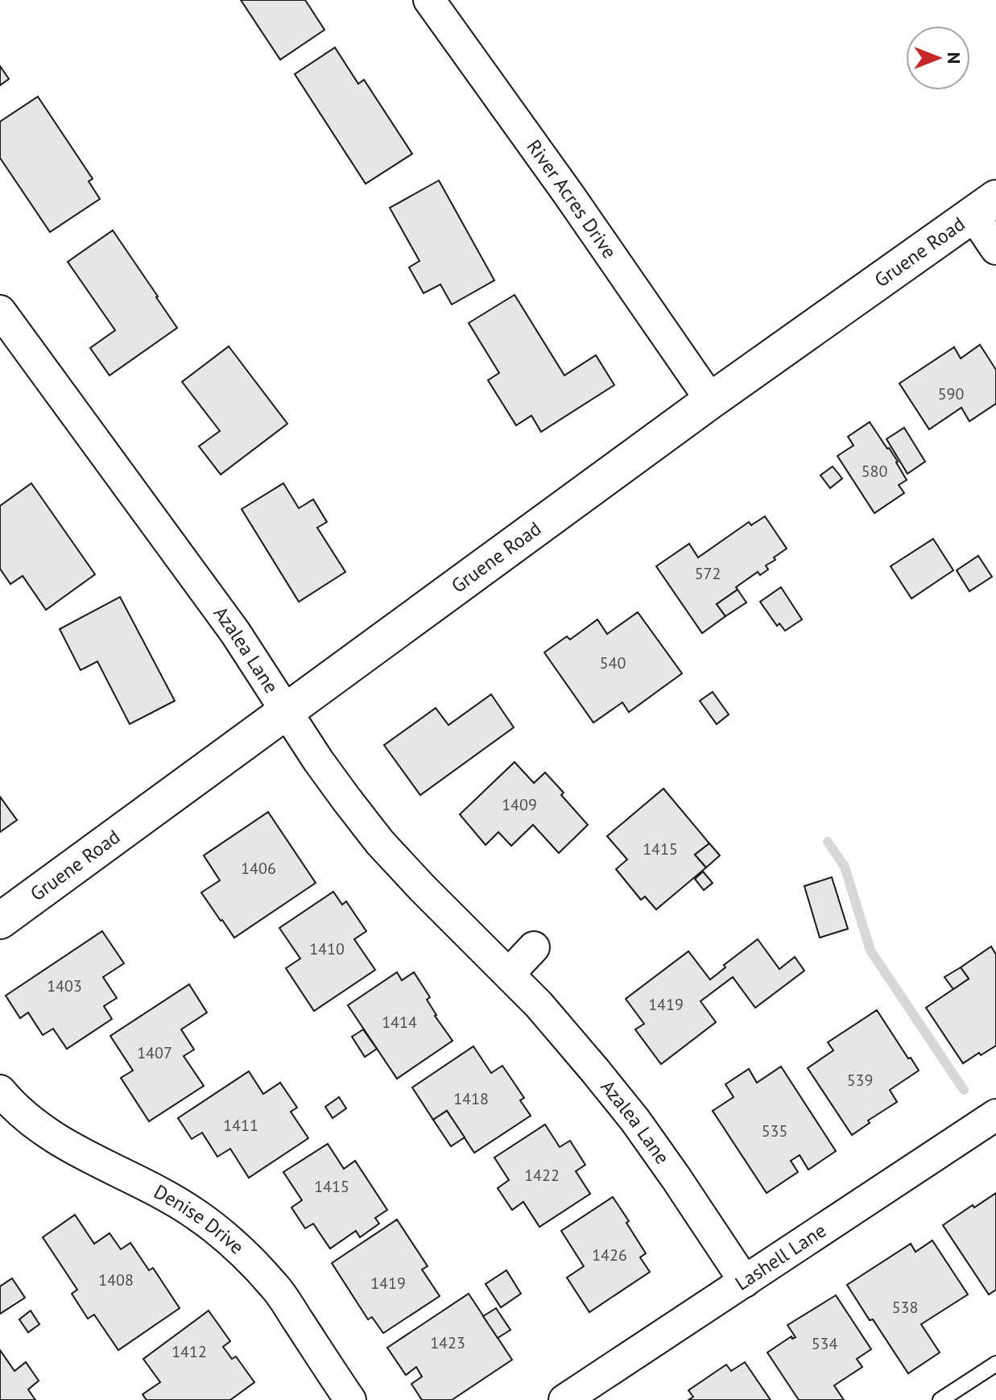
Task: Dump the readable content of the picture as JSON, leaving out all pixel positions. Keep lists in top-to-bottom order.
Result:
{
  "streets": {
    "street": [
      "River Acres Drive",
      "Gruene Road",
      "Azalea Lane",
      "Denise Drive",
      "Lashell Lane"
    ]
  },
  "crossings": [
    ["River Acres Drive", "Gruene Road"],
    ["Gruene Road", "Azalea Lane"],
    ["Azalea Lane", "Lashell Lane"]
  ],
  "house_numbers": [
    "590",
    "580",
    "572",
    "540",
    "1409",
    "1415",
    "1406",
    "1410",
    "1403",
    "1419",
    "1414",
    "1407",
    "539",
    "1418",
    "1411",
    "535",
    "1422",
    "1415",
    "1426",
    "1408",
    "1419",
    "538",
    "1423",
    "534",
    "1412"
  ],
  "north": "right"
}
